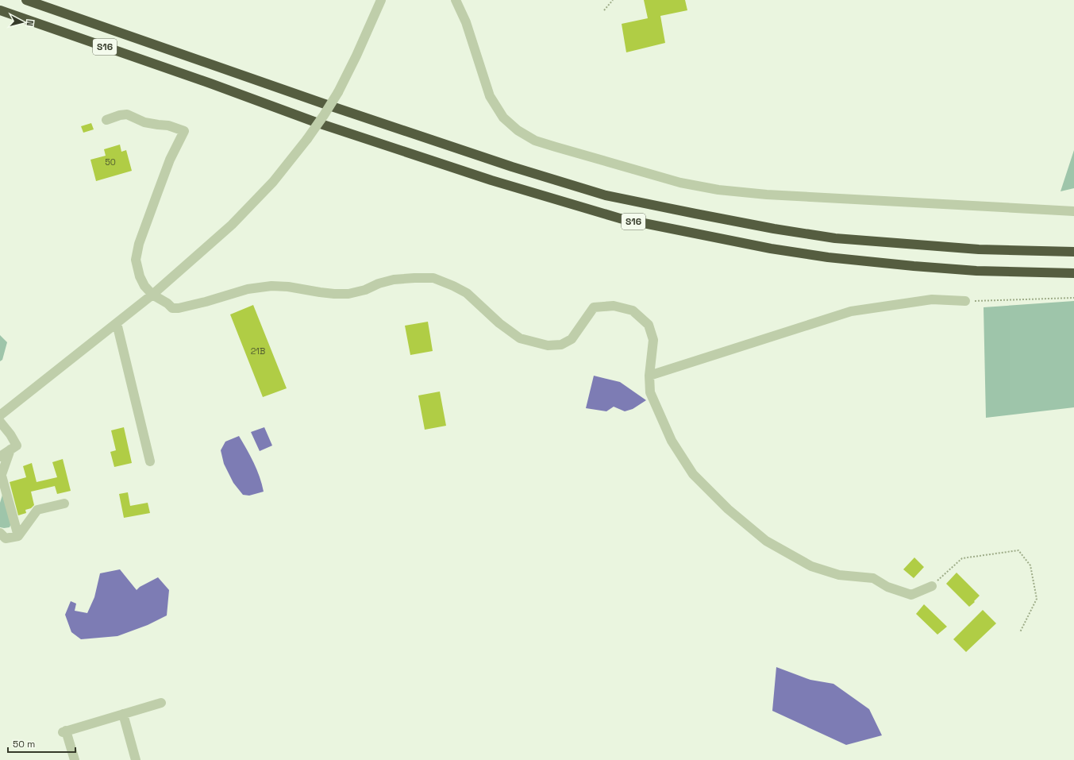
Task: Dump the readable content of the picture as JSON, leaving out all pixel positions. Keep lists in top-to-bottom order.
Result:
{
  "streets": {
    "highway": ["S16"]
  },
  "house_numbers": ["50", "21B"],
  "scale_bar": "50 m",
  "north": "right"
}
